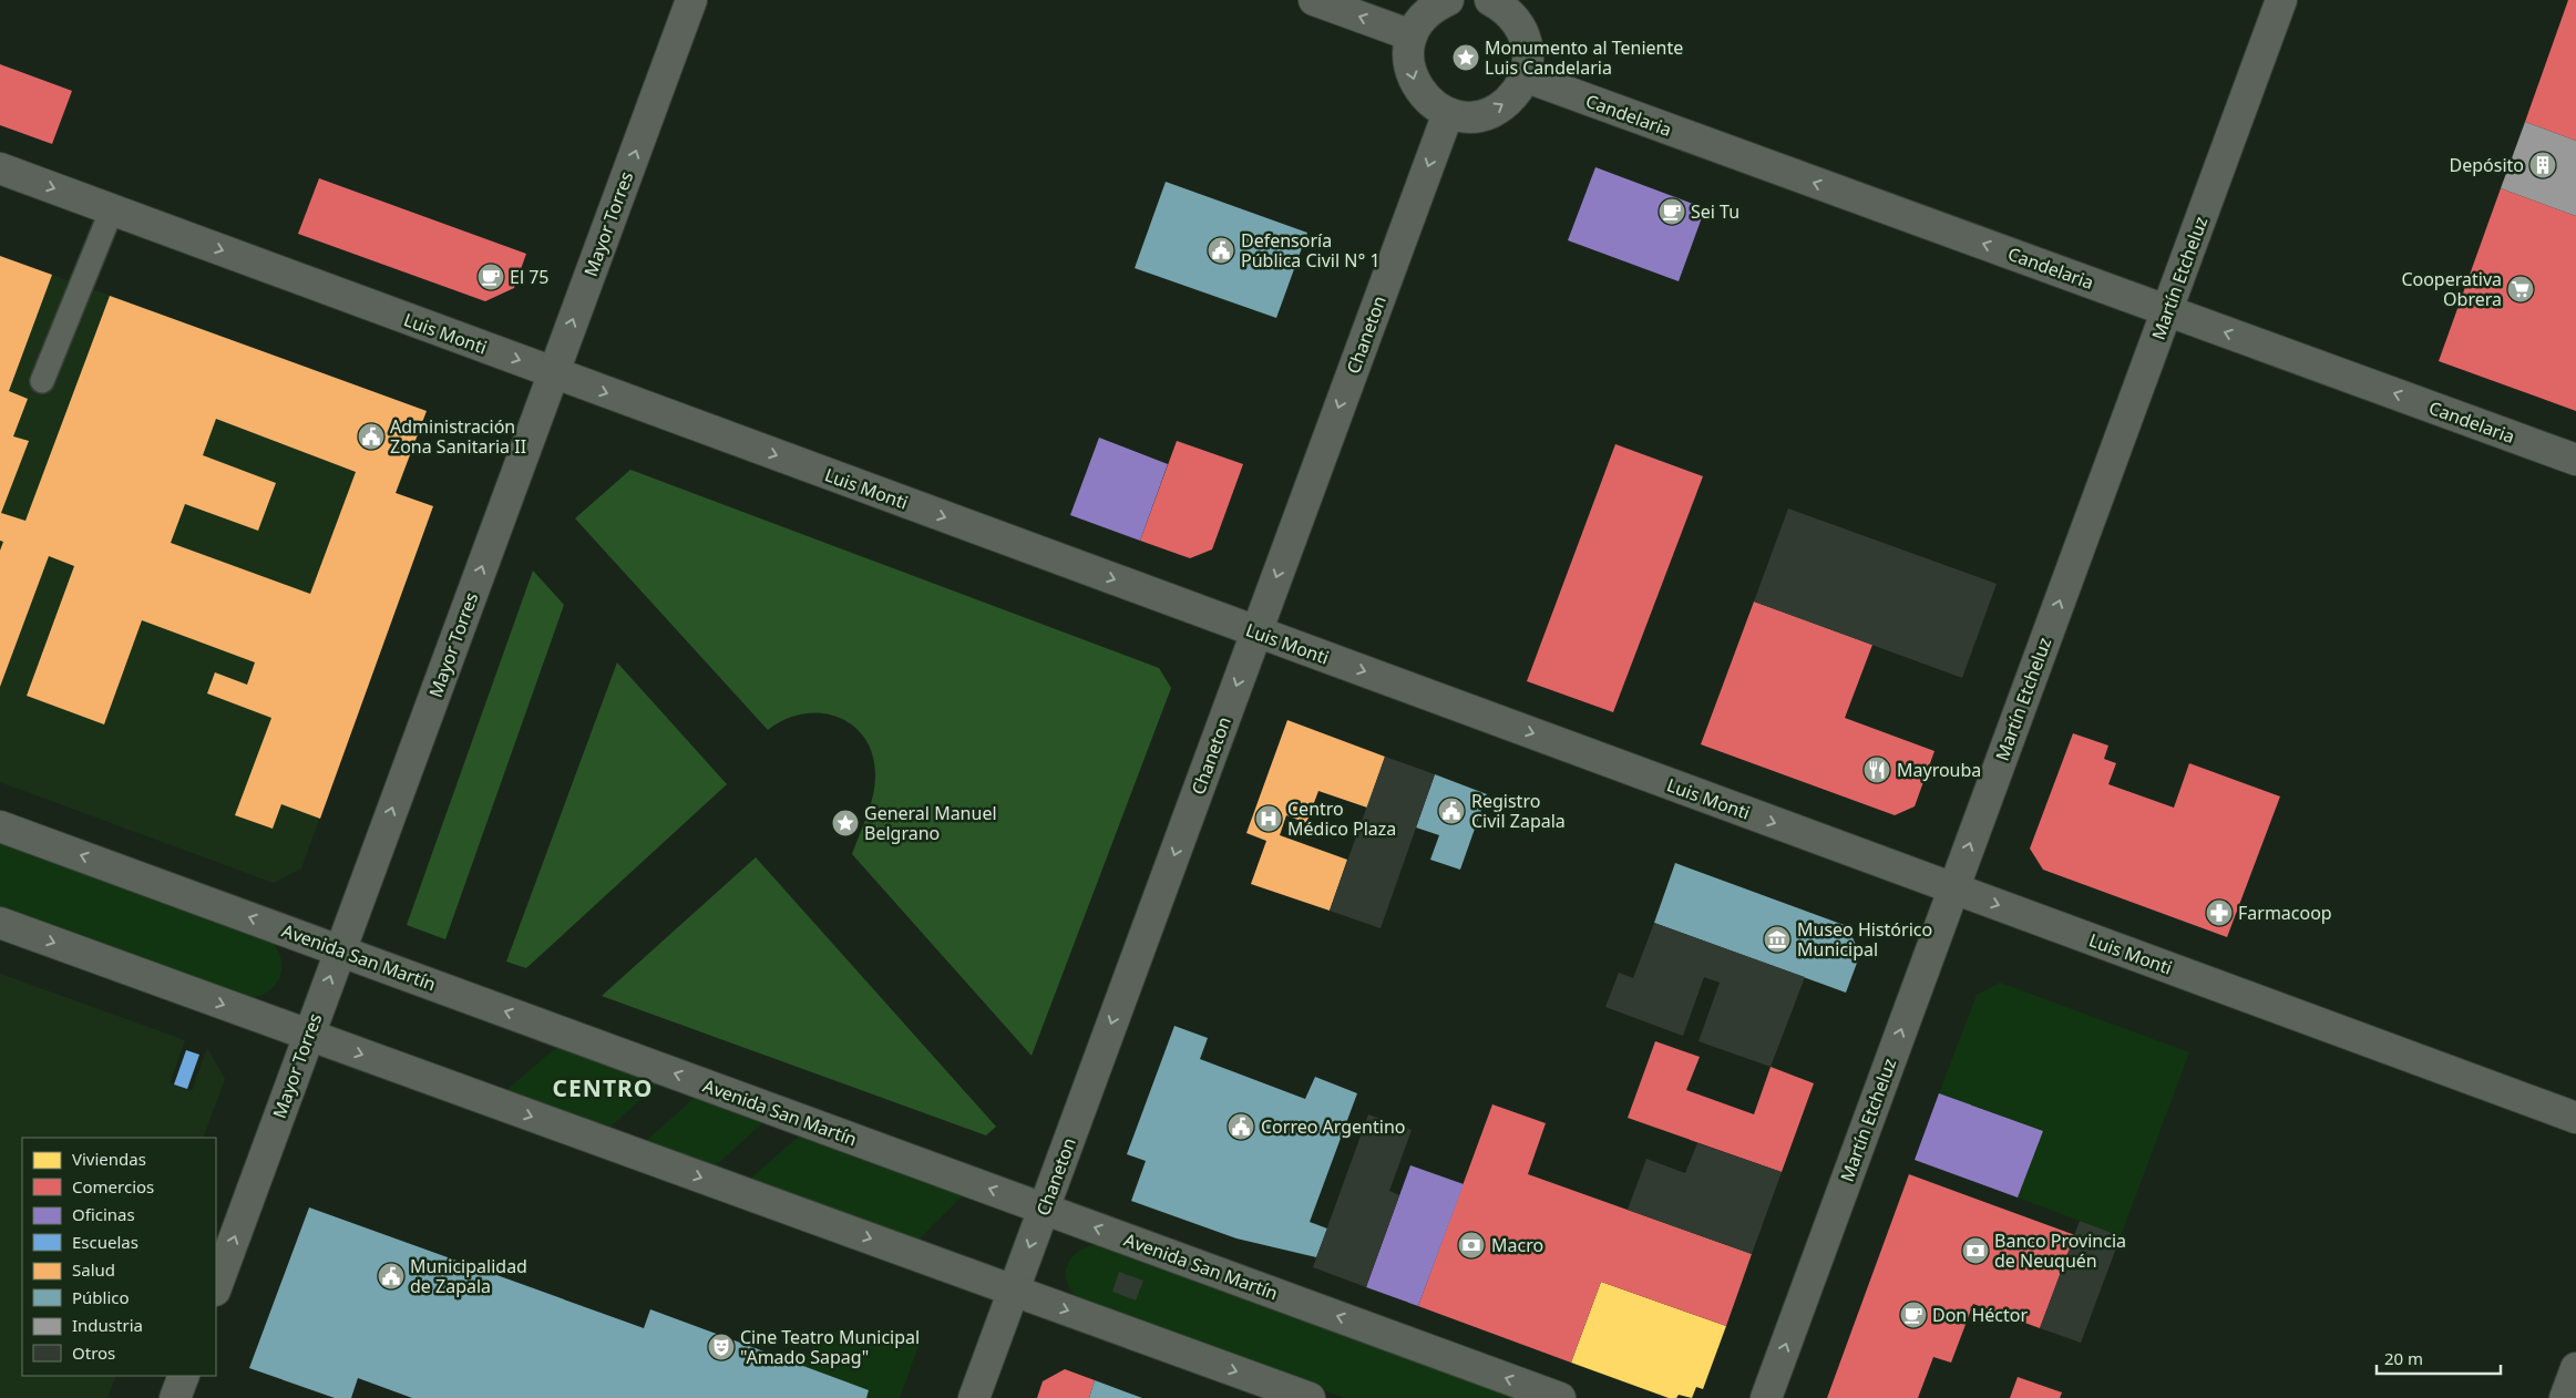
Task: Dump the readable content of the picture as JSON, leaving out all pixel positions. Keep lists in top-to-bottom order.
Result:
{
  "streets": {
    "street": [
      "Candelaria",
      "Mayor Torres",
      "Martín Etcheluz",
      "Luis Monti",
      "Chaneton",
      "Avenida San Martín"
    ]
  },
  "crossings": [
    ["Candelaria", "Martín Etcheluz"],
    ["Mayor Torres", "Luis Monti"],
    ["Mayor Torres", "Avenida San Martín"],
    ["Martín Etcheluz", "Luis Monti"],
    ["Luis Monti", "Chaneton"],
    ["Chaneton", "Avenida San Martín"]
  ],
  "one_way": [
    "Candelaria",
    "Mayor Torres",
    "Martín Etcheluz",
    "Luis Monti",
    "Chaneton"
  ],
  "districts": ["CENTRO"],
  "places": {
    "place": ["Monumento al Teniente Luis Candelaria", "General Manuel Belgrano"],
    "building": ["Depósito"],
    "cafe": ["Sei Tu", "El 75", "Don Héctor"],
    "public building": [
      "Defensoría Pública Civil N° 1",
      "Administración Zona Sanitaria II",
      "Registro Civil Zapala",
      "Correo Argentino",
      "Municipalidad de Zapala"
    ],
    "supermarket": ["Cooperativa Obrera"],
    "restaurant": ["Mayrouba"],
    "hospital": ["Centro Médico Plaza"],
    "pharmacy": ["Farmacoop"],
    "museum": ["Museo Histórico Municipal"],
    "bank": ["Macro", "Banco Provincia de Neuquén"],
    "theatre": ["Cine Teatro Municipal \"Amado Sapag\""]
  },
  "legend": [
    "Viviendas",
    "Comercios",
    "Oficinas",
    "Escuelas",
    "Salud",
    "Público",
    "Industria",
    "Otros"
  ],
  "scale_bar": "20 m"
}
